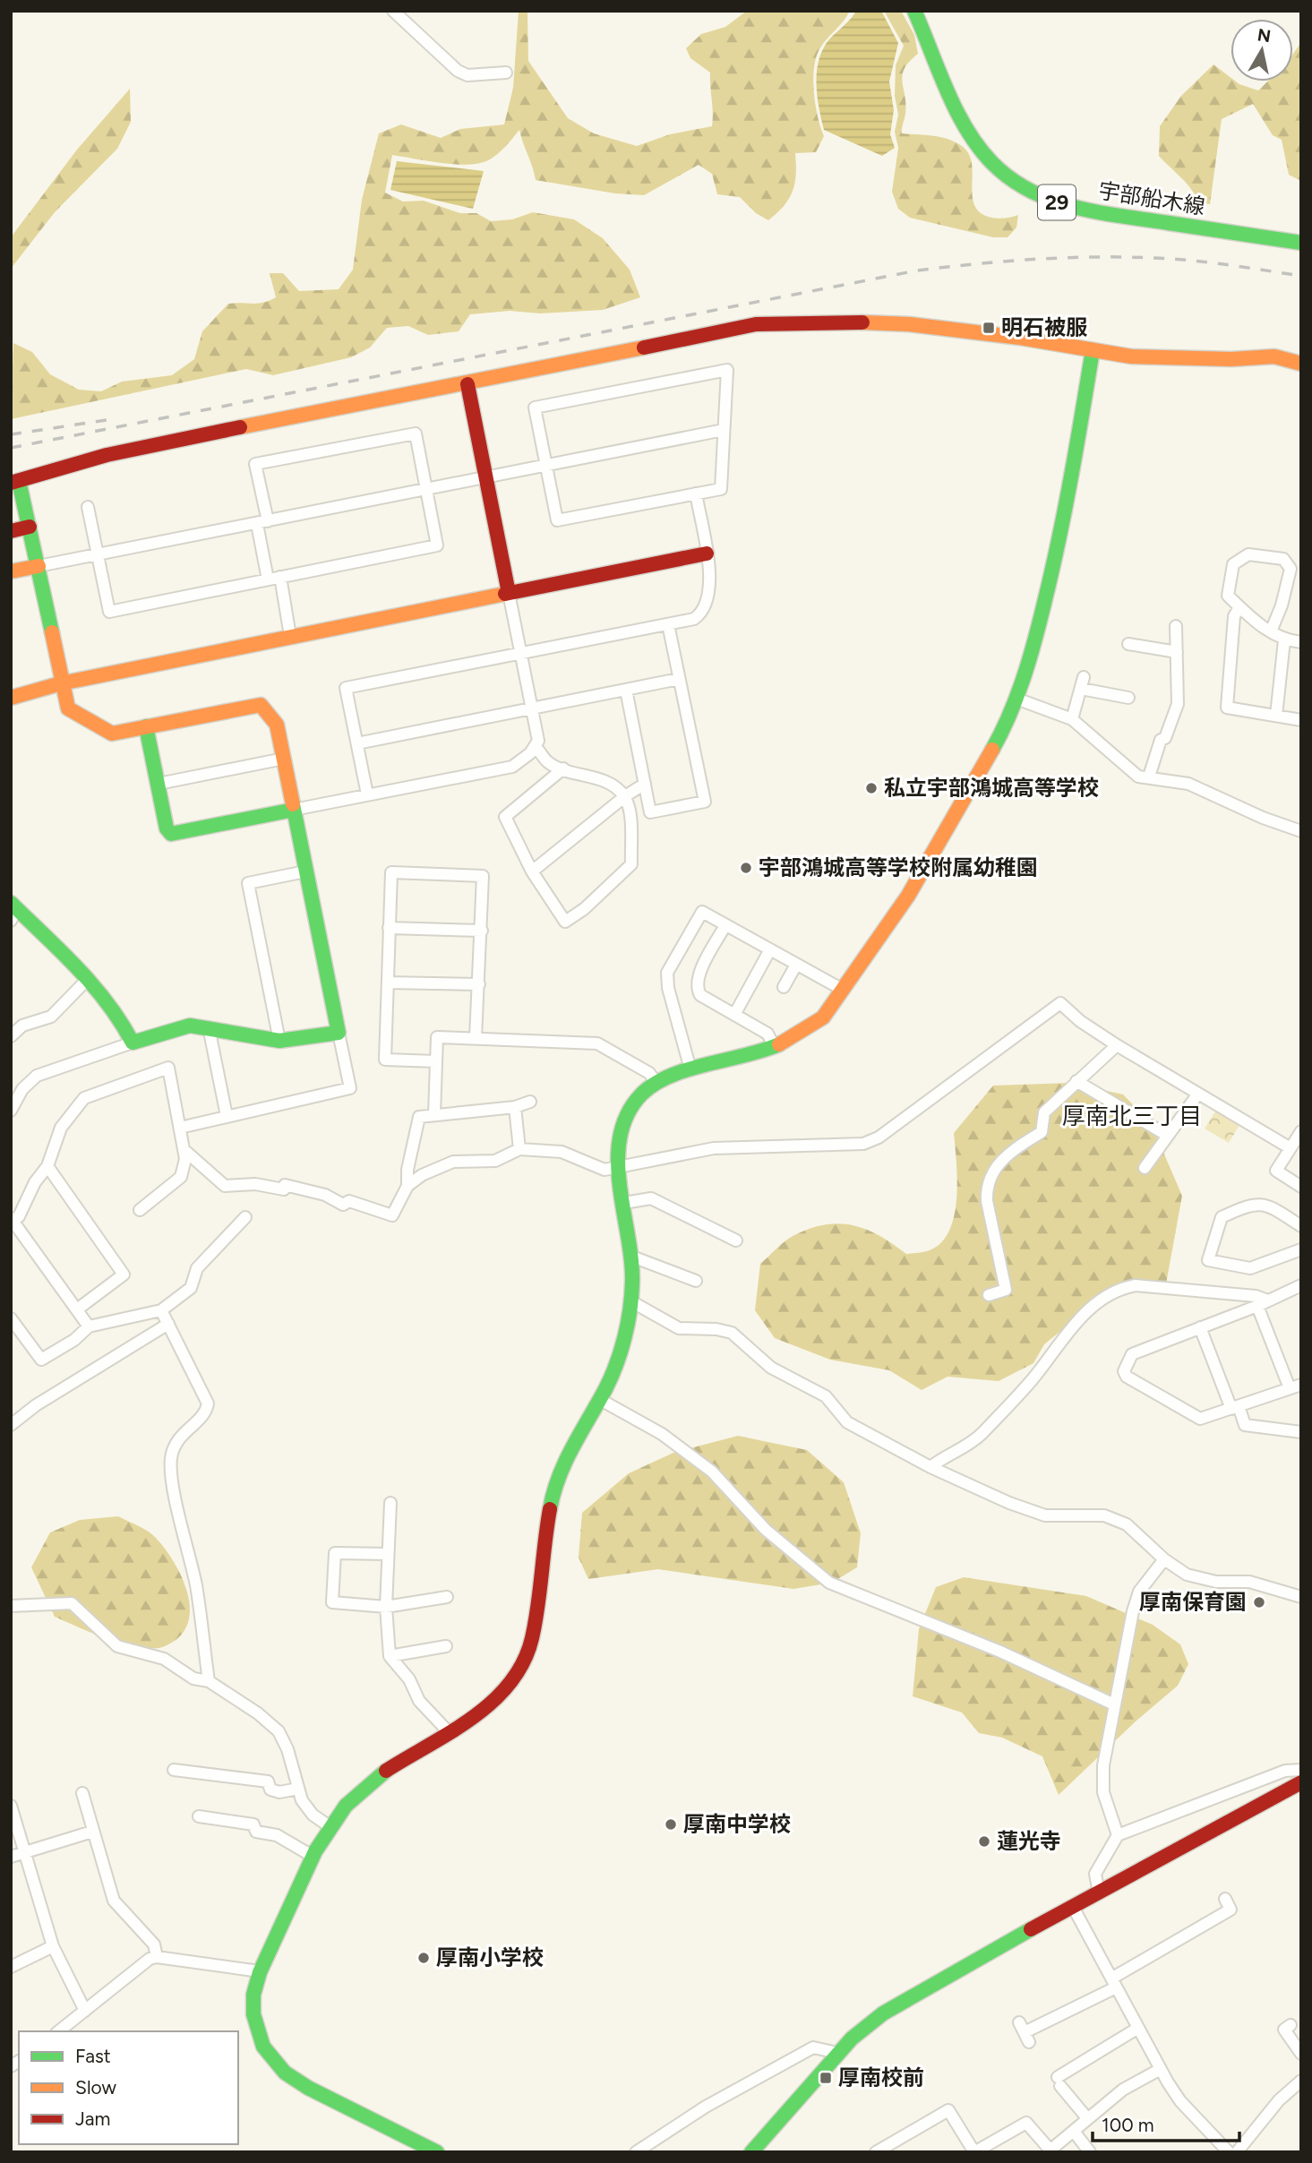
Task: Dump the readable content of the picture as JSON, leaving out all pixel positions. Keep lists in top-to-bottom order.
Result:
{
  "streets": {
    "street": ["宇部船木線", "29"]
  },
  "districts": ["厚南北三丁目"],
  "places": {
    "transit": ["明石被服", "厚南校前"],
    "other": [
      "私立宇部鴻城高等学校",
      "宇部鴻城高等学校附属幼稚園",
      "厚南保育園",
      "厚南中学校",
      "蓮光寺",
      "厚南小学校"
    ]
  },
  "legend": ["Fast", "Slow", "Jam"],
  "scale_bar": "100 m",
  "north": "top"
}
